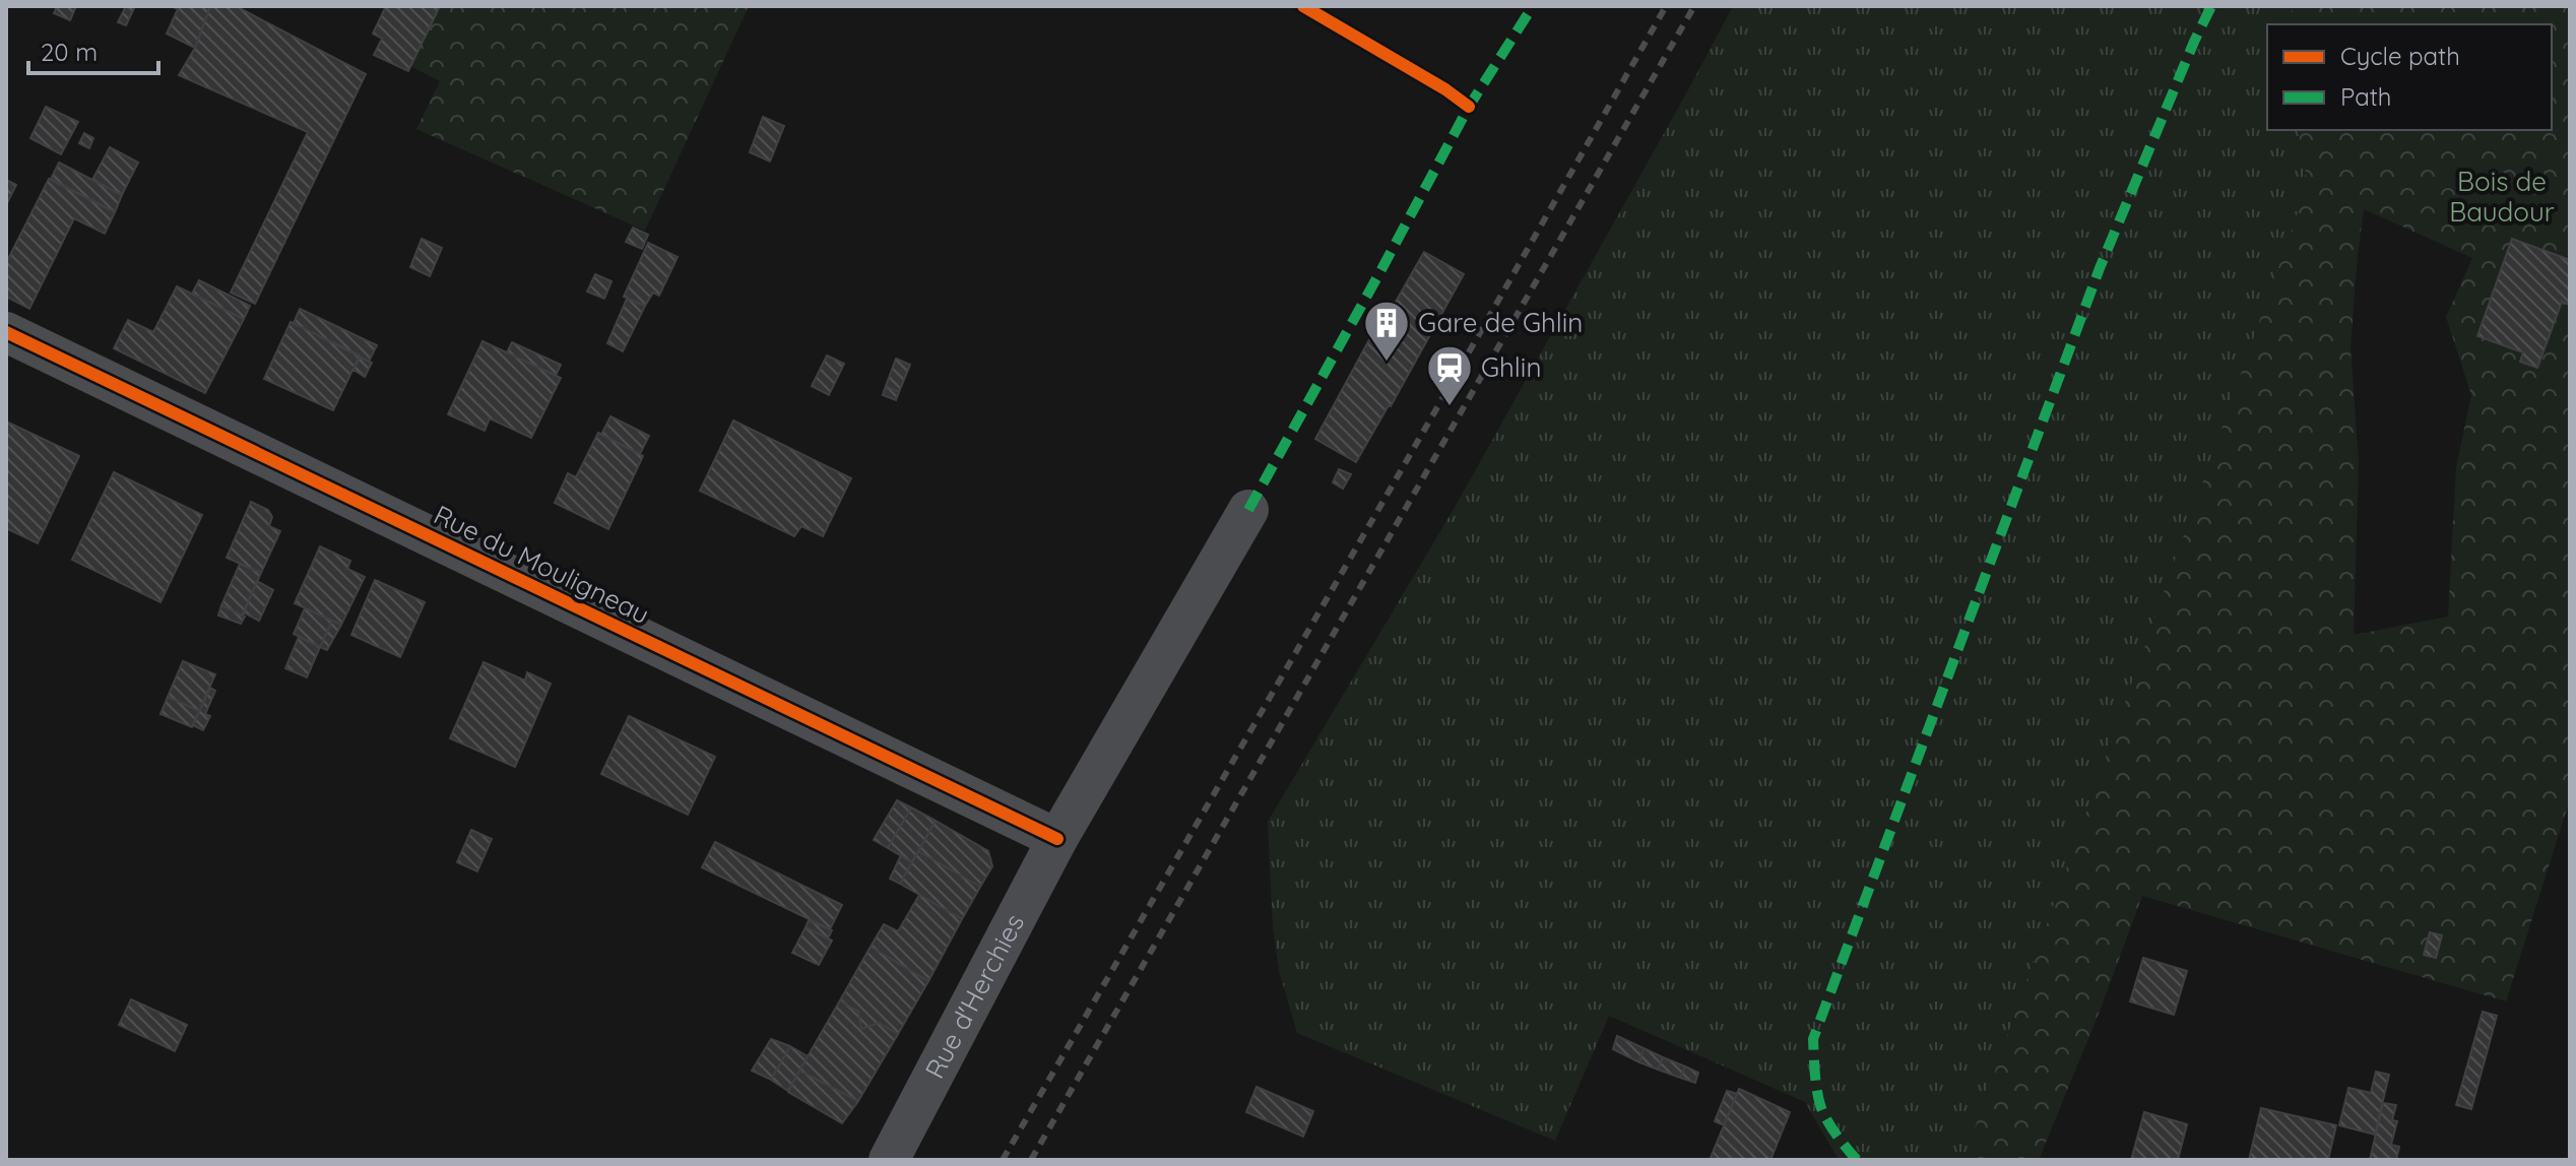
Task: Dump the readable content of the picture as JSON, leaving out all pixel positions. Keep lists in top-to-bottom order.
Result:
{
  "streets": {
    "street": ["Rue du Mouligneau", "Rue d'Herchies"]
  },
  "crossings": [
    ["Rue du Mouligneau", "Rue d'Herchies"]
  ],
  "parks": ["Bois de Baudour"],
  "places": {
    "building": ["Gare de Ghlin"],
    "station": ["Ghlin"]
  },
  "legend": ["Cycle path", "Path"],
  "scale_bar": "20 m"
}
